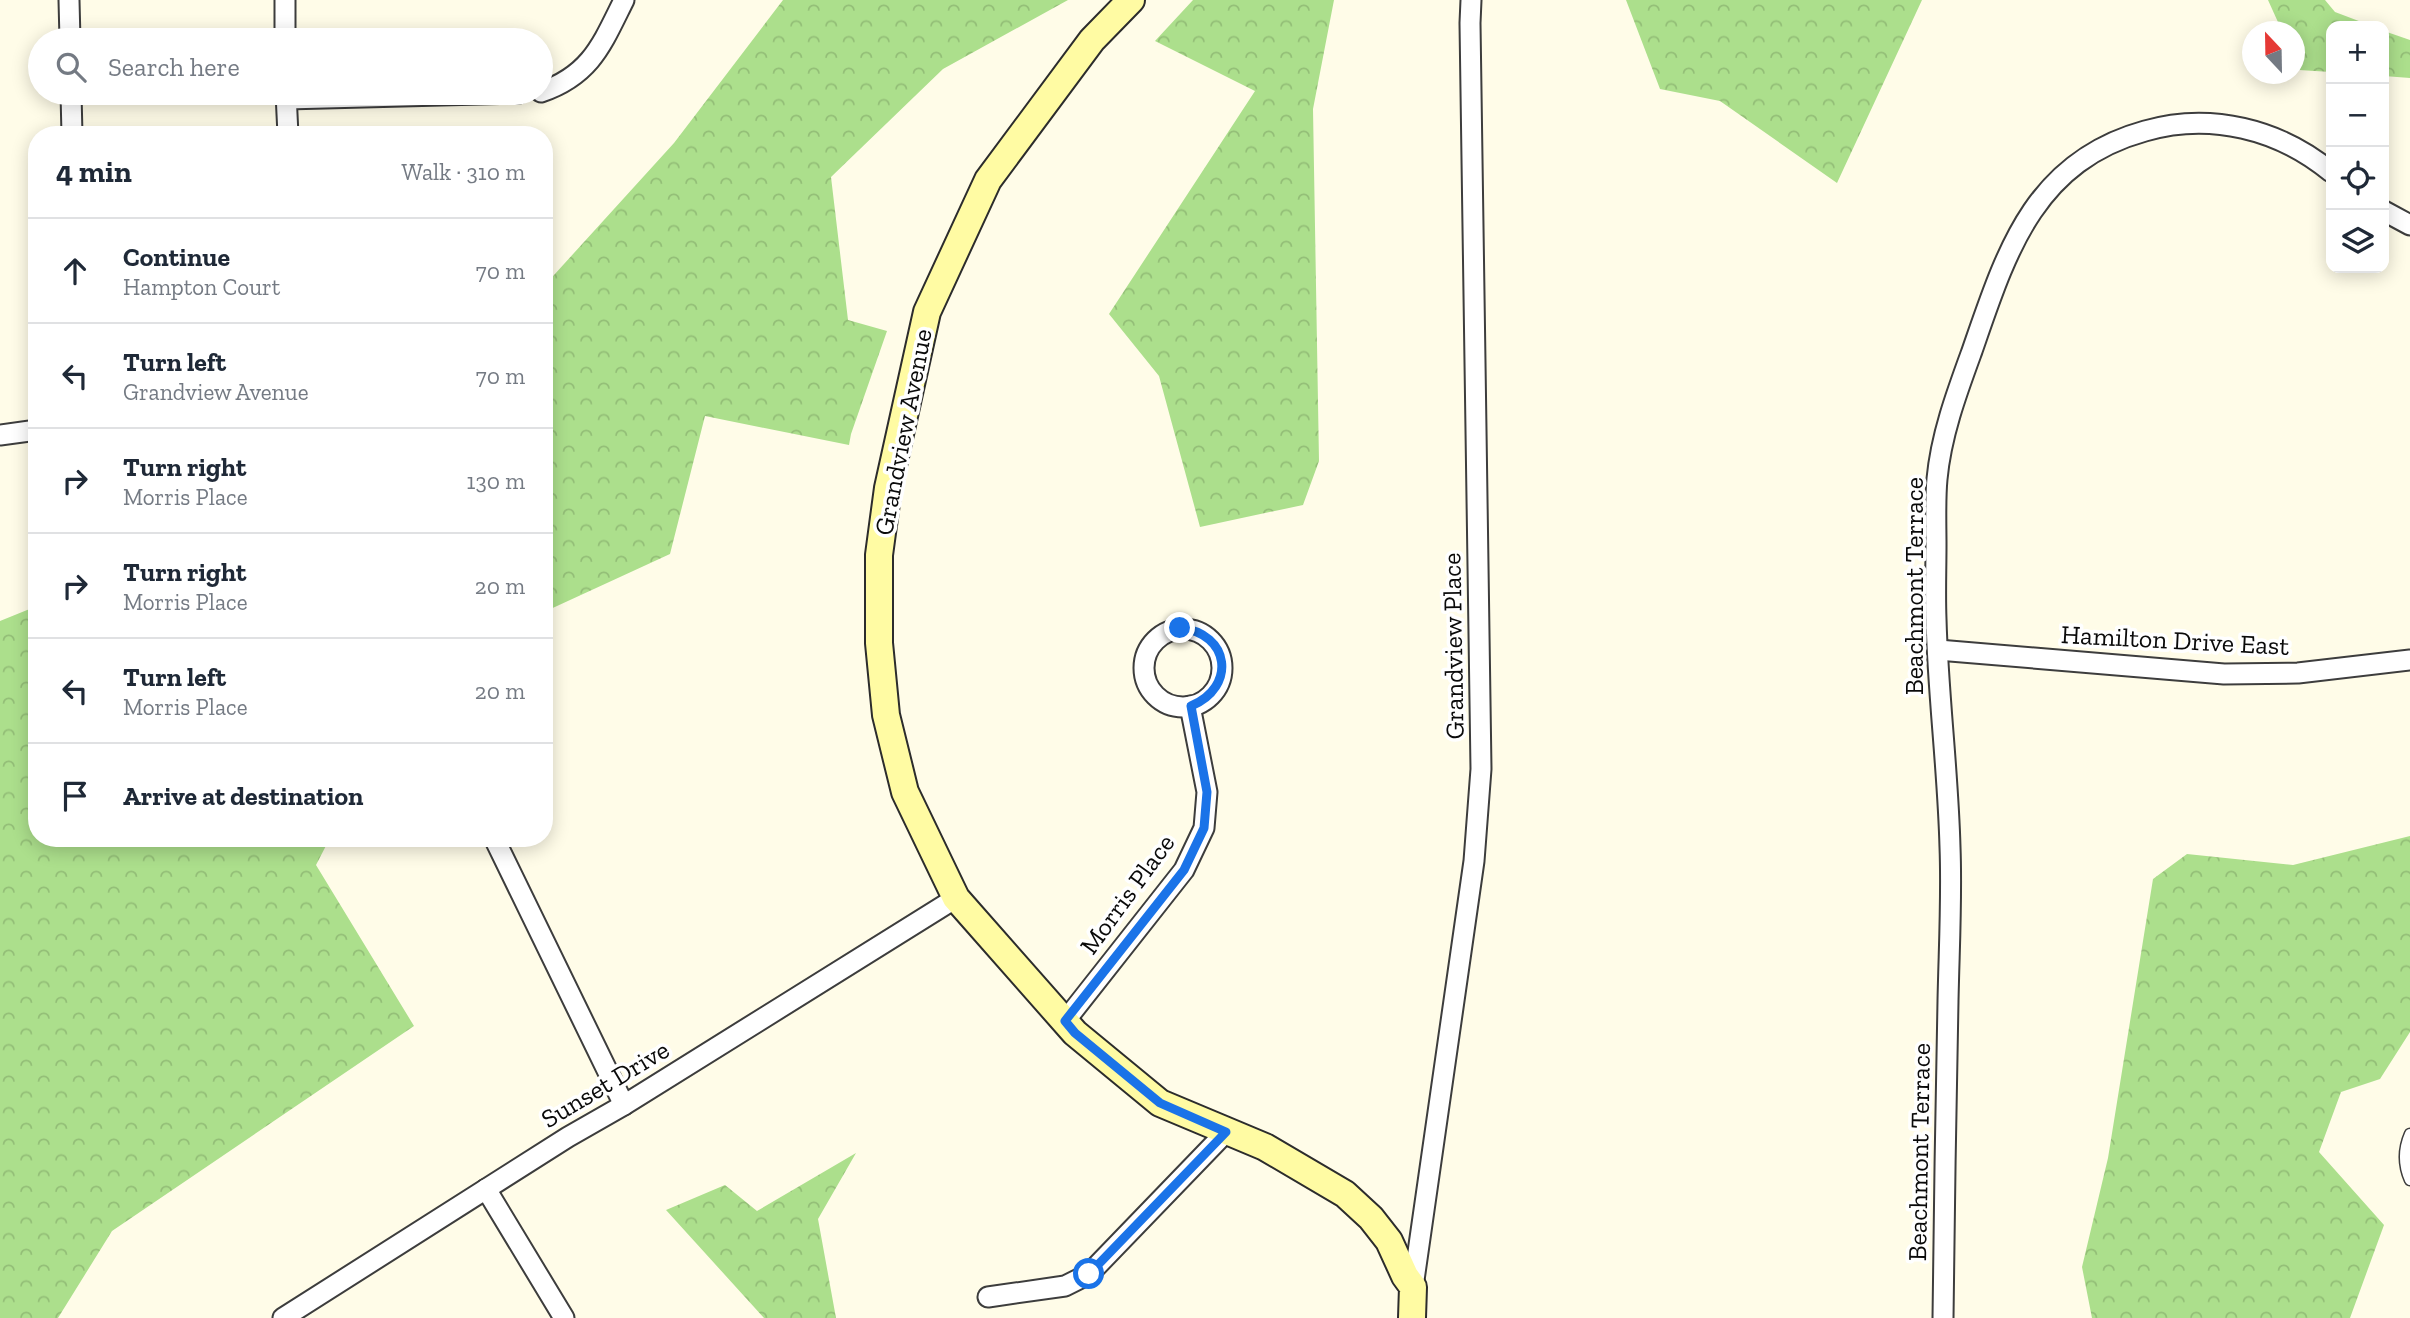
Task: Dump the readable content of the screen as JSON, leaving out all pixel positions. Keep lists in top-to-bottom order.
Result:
{
  "streets": {
    "main road": ["Grandview Avenue"],
    "street": [
      "Beachmont Terrace",
      "Hamilton Drive East",
      "Grandview Place",
      "Morris Place",
      "Sunset Drive"
    ]
  },
  "crossings": [
    ["Grandview Avenue", "Grandview Place"],
    ["Grandview Avenue", "Morris Place"],
    ["Grandview Avenue", "Sunset Drive"],
    ["Beachmont Terrace", "Hamilton Drive East"]
  ],
  "north": "top",
  "page": {
    "map_buttons": ["+", "−"],
    "search": "Search here",
    "heading": ["4 min", "Walk · 310 m"],
    "list": [
      ["Continue", "Hampton Court", "70 m"],
      ["Turn left", "Grandview Avenue", "70 m"],
      ["Turn right", "Morris Place", "130 m"],
      ["Turn right", "Morris Place", "20 m"],
      ["Turn left", "Morris Place", "20 m"],
      "Arrive at destination"
    ]
  }
}
